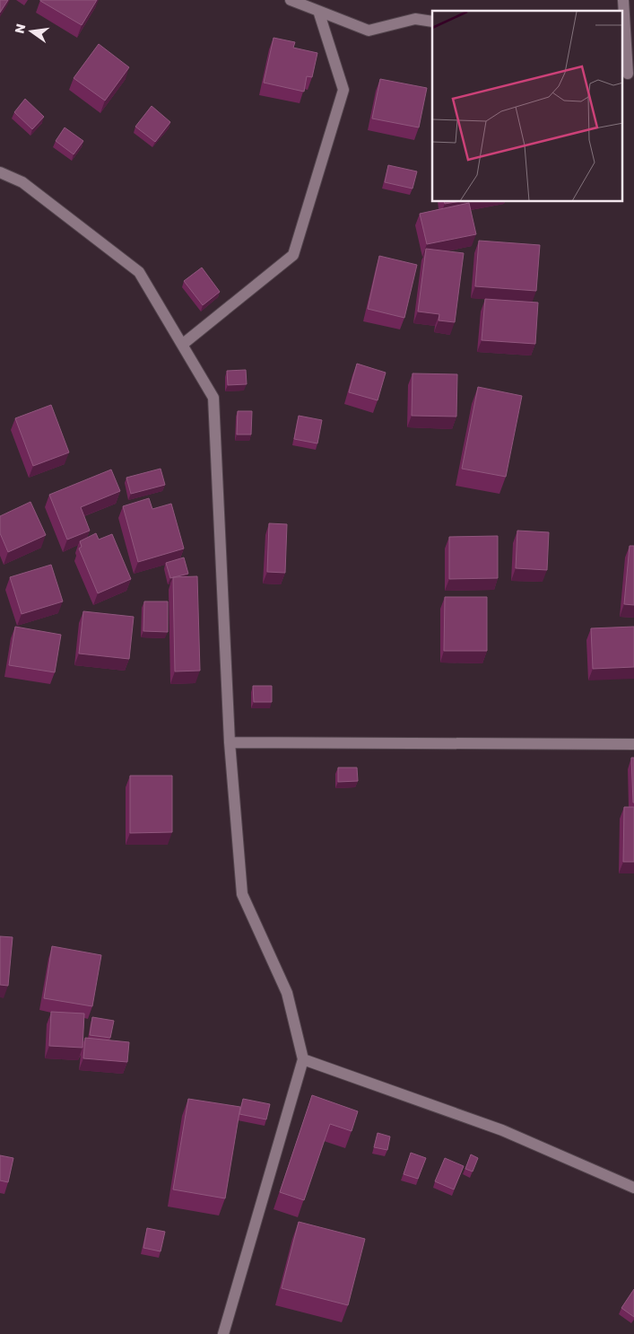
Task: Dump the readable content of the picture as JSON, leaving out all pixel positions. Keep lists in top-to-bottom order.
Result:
{
  "north": "left"
}
